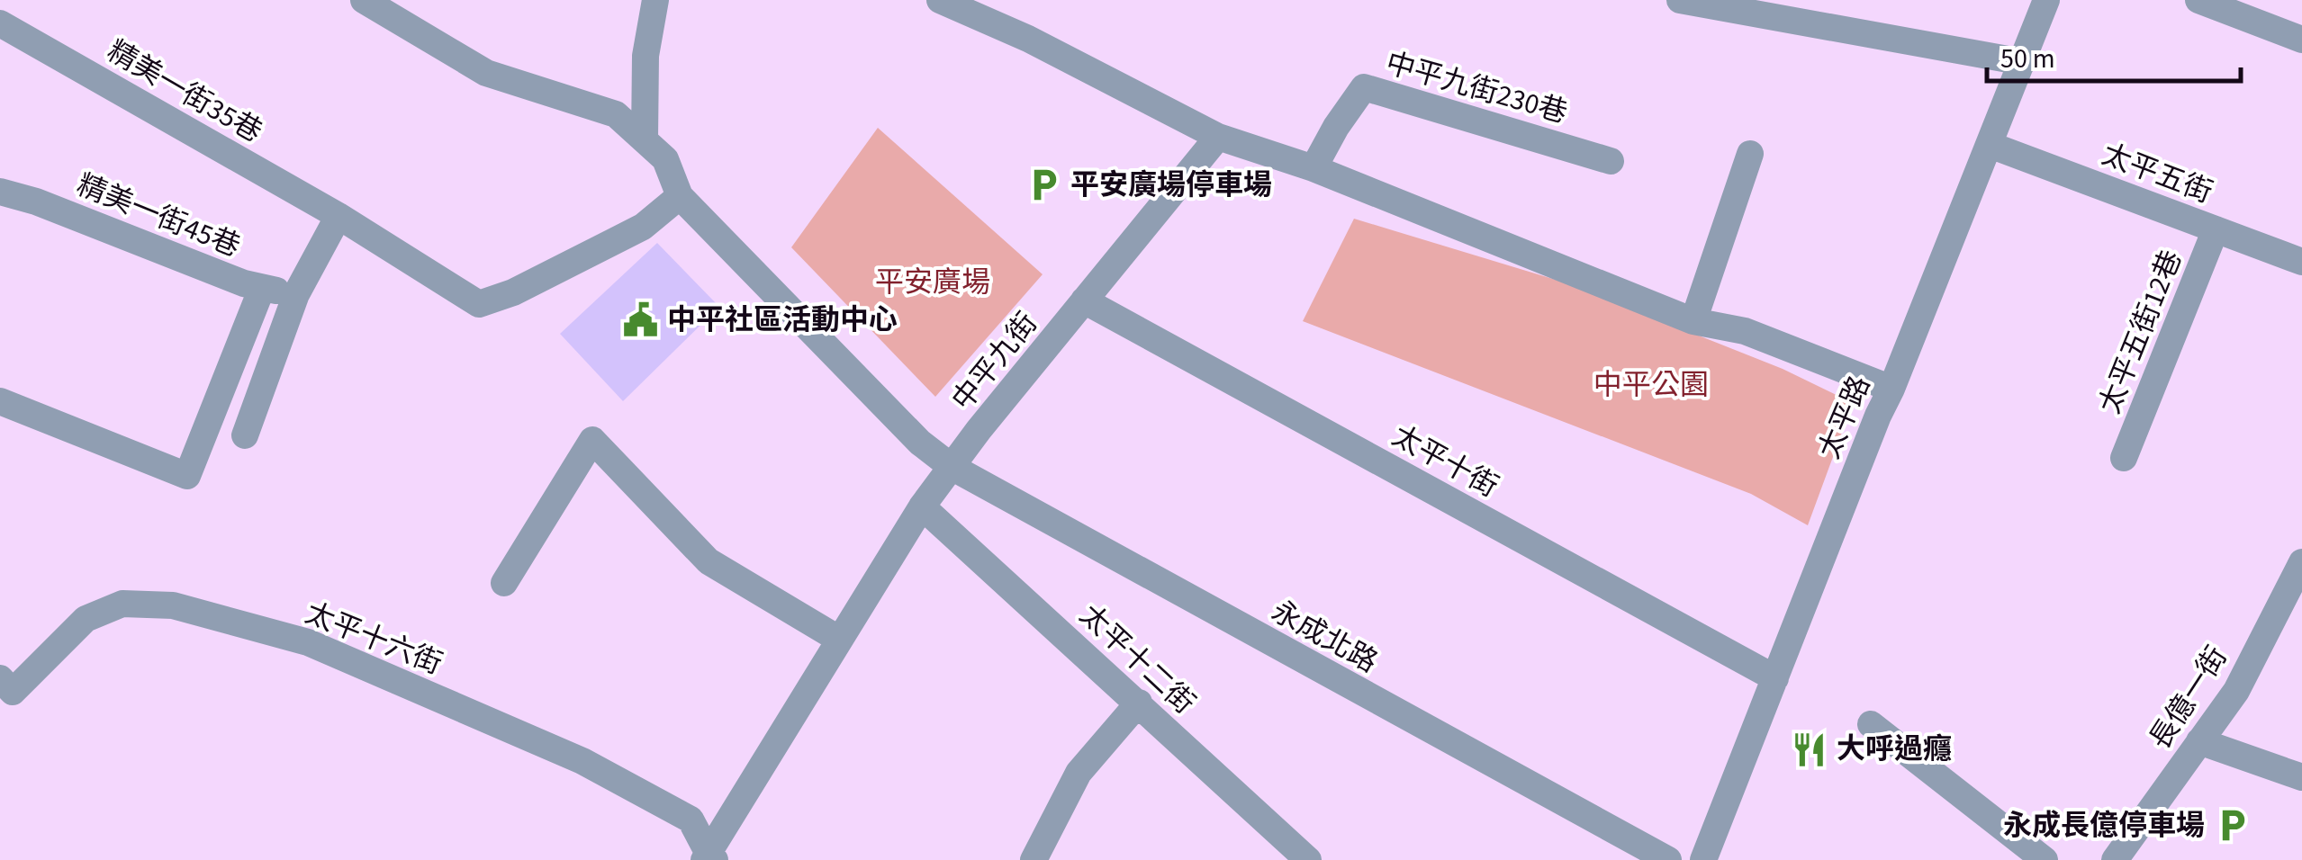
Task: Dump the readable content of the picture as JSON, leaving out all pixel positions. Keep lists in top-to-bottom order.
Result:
{
  "streets": {
    "street": [
      "中平九街230巷",
      "精美一街35巷",
      "太平五街",
      "精美一街45巷",
      "太平五街12巷",
      "中平九街",
      "太平路",
      "太平十街",
      "永成北路",
      "太平十六街",
      "太平十二街",
      "長億一街"
    ]
  },
  "crossings": [
    ["精美一街35巷", "永成北路"],
    ["太平五街", "太平五街12巷"],
    ["太平五街", "太平路"],
    ["中平九街", "太平十街"],
    ["中平九街", "永成北路"],
    ["中平九街", "太平十六街"],
    ["中平九街", "太平十二街"],
    ["太平路", "太平十街"]
  ],
  "parks": ["平安廣場", "中平公園"],
  "places": {
    "parking": ["平安廣場停車場", "永成長億停車場"],
    "public building": ["中平社區活動中心"],
    "restaurant": ["大呼過癮"]
  },
  "scale_bar": "50 m"
}
